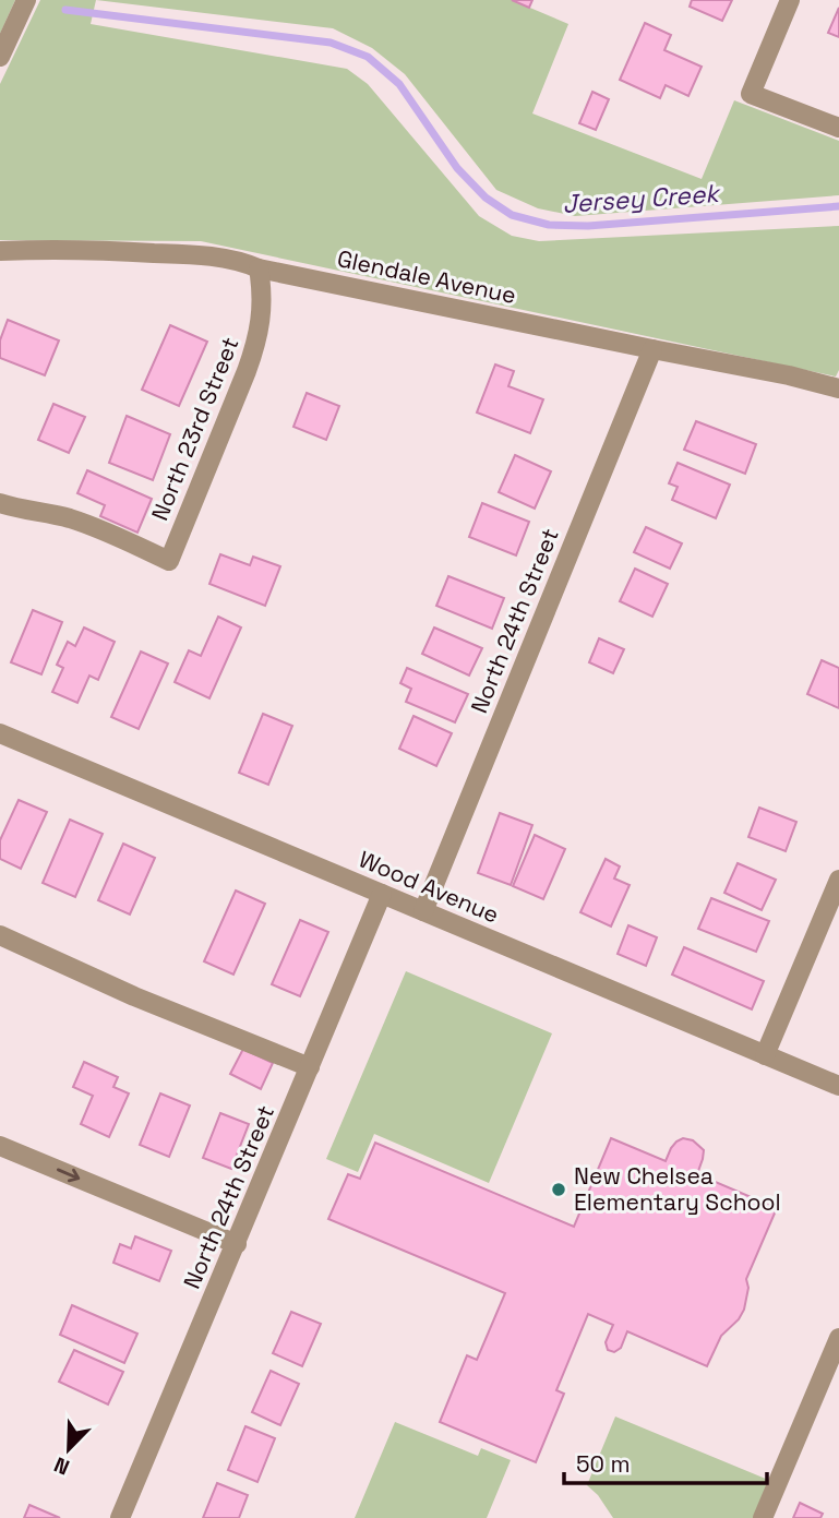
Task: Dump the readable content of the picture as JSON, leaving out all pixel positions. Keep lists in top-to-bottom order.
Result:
{
  "streets": {
    "street": [
      "Glendale Avenue",
      "North 23rd Street",
      "North 24th Street",
      "Wood Avenue"
    ]
  },
  "crossings": [
    ["Glendale Avenue", "North 23rd Street"],
    ["Glendale Avenue", "North 24th Street"],
    ["North 24th Street", "Wood Avenue"]
  ],
  "water": ["Jersey Creek"],
  "places": ["New Chelsea Elementary School"],
  "scale_bar": "50 m",
  "north": "bottom left"
}
